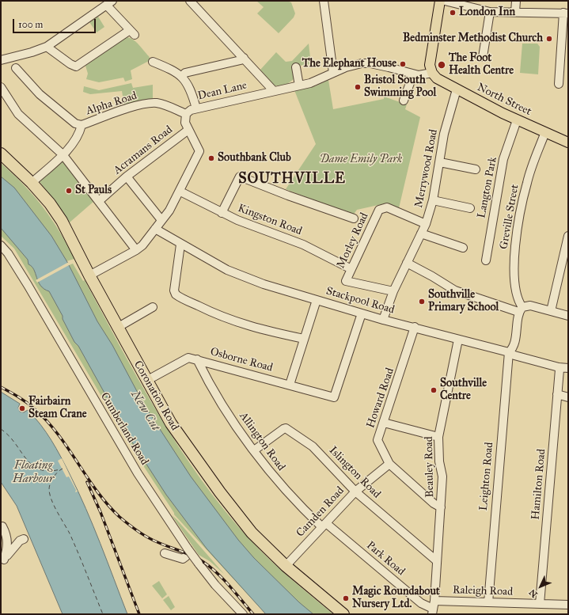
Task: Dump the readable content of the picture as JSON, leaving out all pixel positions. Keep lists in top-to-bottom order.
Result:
{
  "streets": {
    "highway": ["Coronation Road"],
    "main road": ["North Street"],
    "street": [
      "Dean Lane",
      "Alpha Road",
      "Acramans Road",
      "Merrywood Road",
      "Langton Park",
      "Greville Street",
      "Kingston Road",
      "Morley Road",
      "Stackpool Road",
      "Osborne Road",
      "Howard Road",
      "Cumberland Road",
      "Allington Road",
      "Beauley Road",
      "Islington Road",
      "Leighton Road",
      "Hamilton Road",
      "Camden Road",
      "Park Road",
      "Raleigh Road"
    ]
  },
  "crossings": [
    ["Dean Lane", "North Street"],
    ["Dean Lane", "Alpha Road"],
    ["North Street", "Merrywood Road"],
    ["North Street", "Langton Park"],
    ["North Street", "Greville Street"],
    ["Alpha Road", "Coronation Road"],
    ["Merrywood Road", "Morley Road"],
    ["Merrywood Road", "Stackpool Road"],
    ["Greville Street", "Leighton Road"],
    ["Kingston Road", "Morley Road"],
    ["Stackpool Road", "Osborne Road"],
    ["Stackpool Road", "Howard Road"],
    ["Stackpool Road", "Beauley Road"],
    ["Stackpool Road", "Leighton Road"],
    ["Stackpool Road", "Hamilton Road"],
    ["Osborne Road", "Coronation Road"],
    ["Osborne Road", "Allington Road"],
    ["Coronation Road", "Camden Road"],
    ["Howard Road", "Beauley Road"],
    ["Howard Road", "Camden Road"],
    ["Allington Road", "Islington Road"],
    ["Allington Road", "Camden Road"],
    ["Allington Road", "Park Road"],
    ["Beauley Road", "Islington Road"],
    ["Beauley Road", "Park Road"],
    ["Beauley Road", "Raleigh Road"],
    ["Islington Road", "Camden Road"],
    ["Leighton Road", "Raleigh Road"],
    ["Hamilton Road", "Raleigh Road"],
    ["Camden Road", "Park Road"]
  ],
  "districts": ["SOUTHVILLE"],
  "water": ["New Cut", "Floating Harbour"],
  "parks": ["Dame Emily Park"],
  "places": [
    "London Inn",
    "Bedminster Methodist Church",
    "The Elephant House",
    "The Foot Health Centre",
    "Bristol South Swimming Pool",
    "Southbank Club",
    "St Pauls",
    "Southville Primary School",
    "Southville Centre",
    "Fairbairn Steam Crane",
    "Magic Roundabout Nursery Ltd."
  ],
  "scale_bar": "100 m",
  "north": "bottom left"
}
